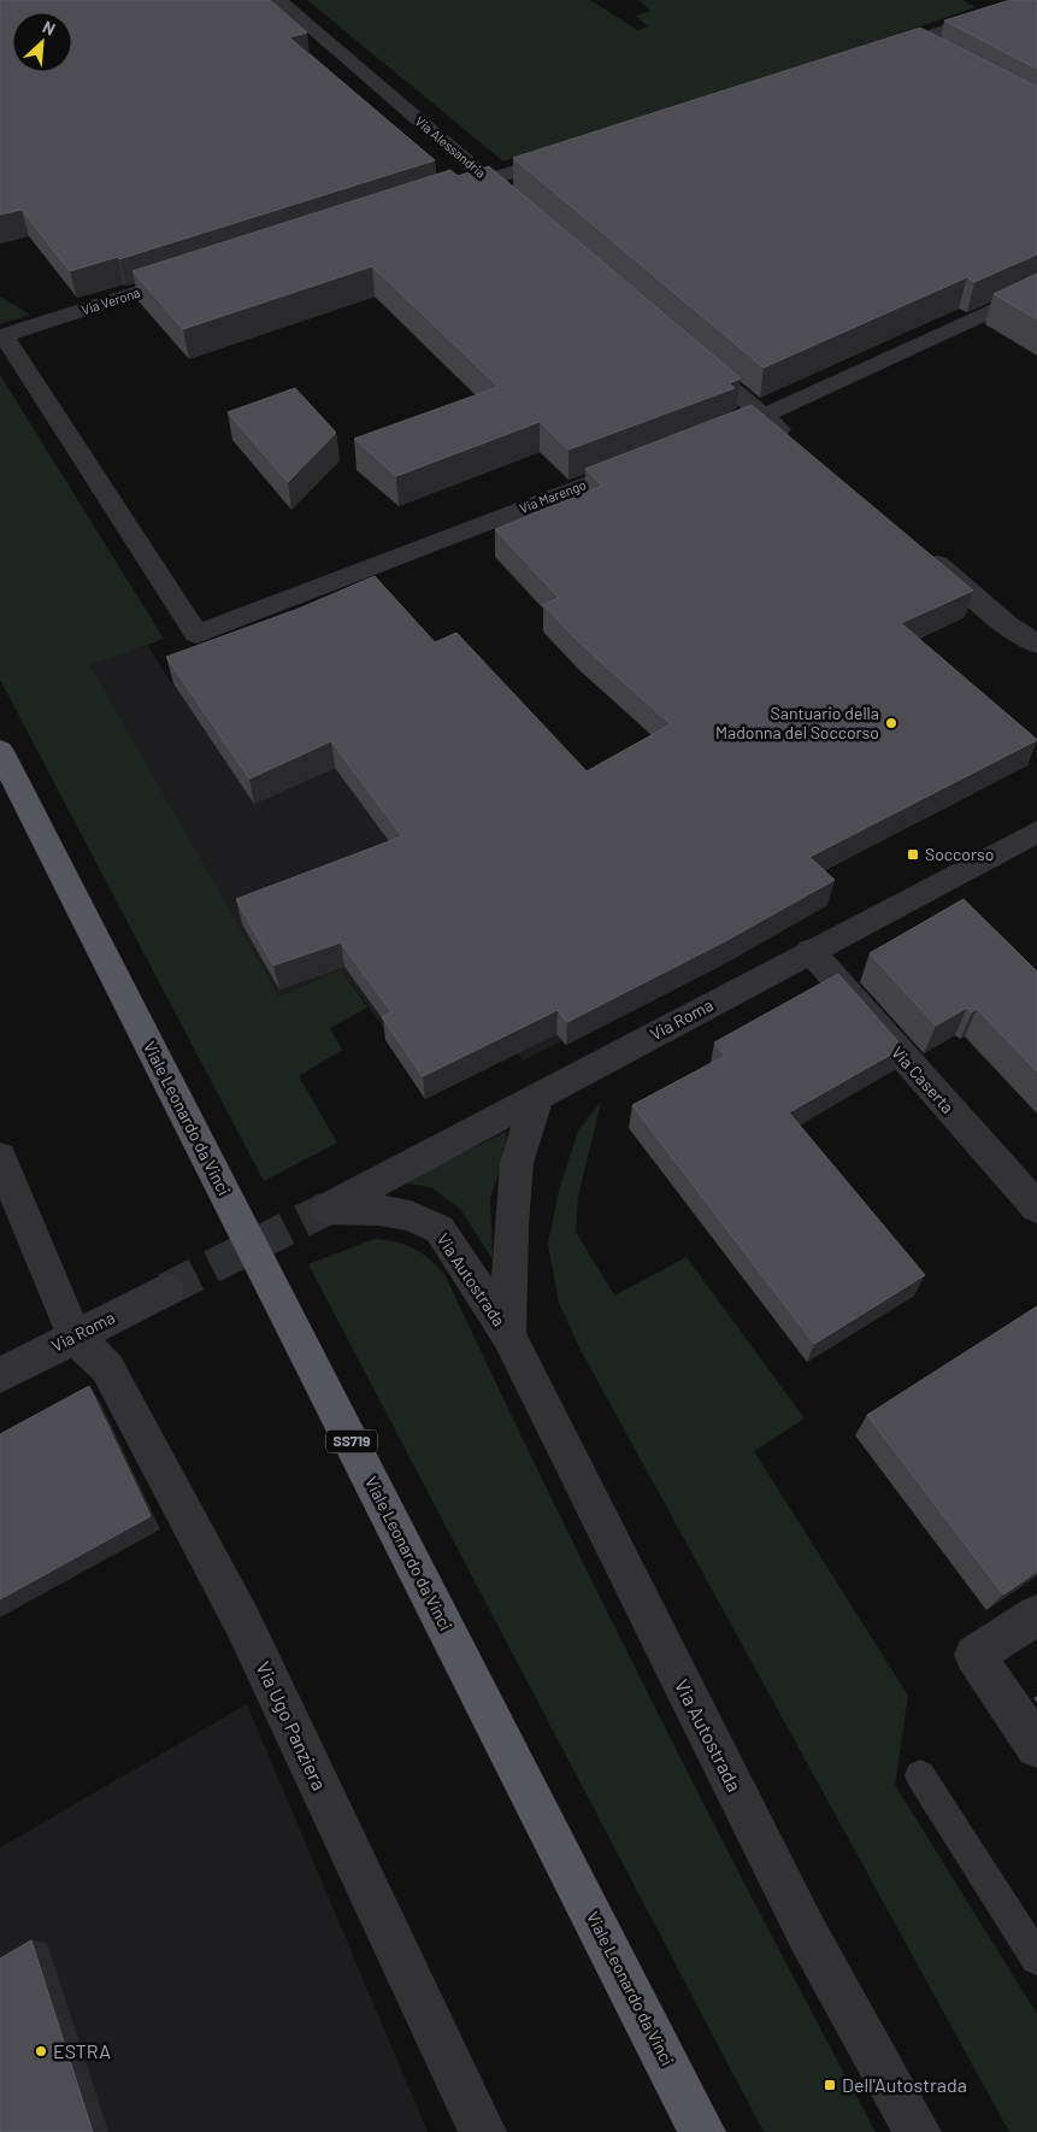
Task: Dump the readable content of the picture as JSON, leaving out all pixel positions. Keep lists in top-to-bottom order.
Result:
{
  "streets": {
    "highway": ["Viale Leonardo da Vinci", "SS719"],
    "street": [
      "Via Alessandria",
      "Via Verona",
      "Via Marengo",
      "Via Roma",
      "Via Caserta",
      "Via Autostrada",
      "Via Ugo Panziera"
    ]
  },
  "crossings": [
    ["Via Verona", "Via Marengo"],
    ["Via Roma", "Via Caserta"],
    ["Via Roma", "Via Autostrada"],
    ["Via Roma", "Via Ugo Panziera"]
  ],
  "places": {
    "other": ["Santuario della Madonna del Soccorso", "ESTRA"],
    "transit": ["Soccorso", "Dell'Autostrada"]
  },
  "north": "top right"
}
